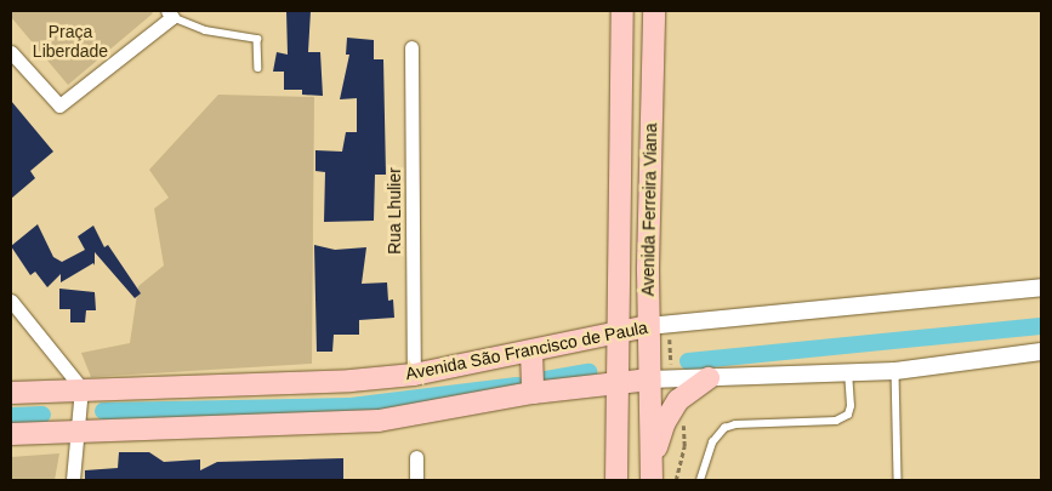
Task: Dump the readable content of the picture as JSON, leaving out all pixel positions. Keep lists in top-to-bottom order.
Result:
{
  "streets": {
    "main road": ["Avenida Ferreira Viana", "Avenida São Francisco de Paula"],
    "street": ["Rua Lhulier"]
  },
  "crossings": [
    ["Avenida Ferreira Viana", "Avenida São Francisco de Paula"],
    ["Rua Lhulier", "Avenida São Francisco de Paula"]
  ],
  "parks": ["Praça Liberdade"]
}
